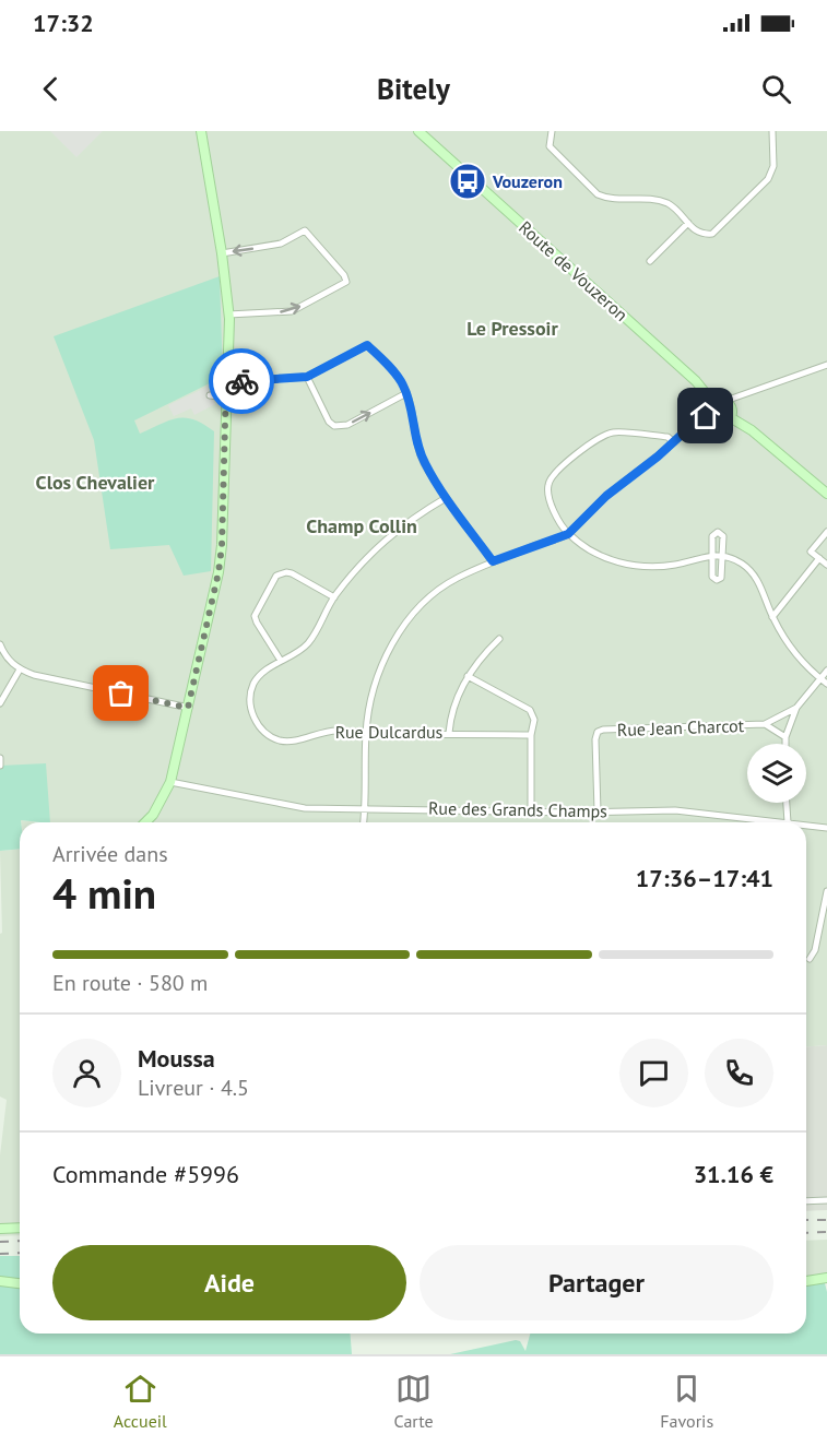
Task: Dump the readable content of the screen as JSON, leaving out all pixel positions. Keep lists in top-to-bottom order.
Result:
{
  "streets": {
    "street": [
      "Route de Vouzeron",
      "Rue Jean Charcot",
      "Rue Dulcardus",
      "Rue des Grands Champs"
    ]
  },
  "crossings": [
    ["Rue Jean Charcot", "Rue des Grands Champs"]
  ],
  "districts": ["Le Pressoir", "Clos Chevalier", "Champ Collin"],
  "places": {
    "bus stop": ["Vouzeron"]
  },
  "page": {
    "status": "17:32",
    "header": "Bitely",
    "heading": ["4 min", "Arrivée dans", "17:36–17:41"],
    "panel": [
      "Moussa",
      "Livreur · 4.5",
      "Commande #5996",
      "31.16 €"
    ],
    "bar": "En route · 580 m",
    "buttons": ["Aide", "Partager"],
    "tabs": ["Accueil", "Carte", "Favoris"]
  }
}
